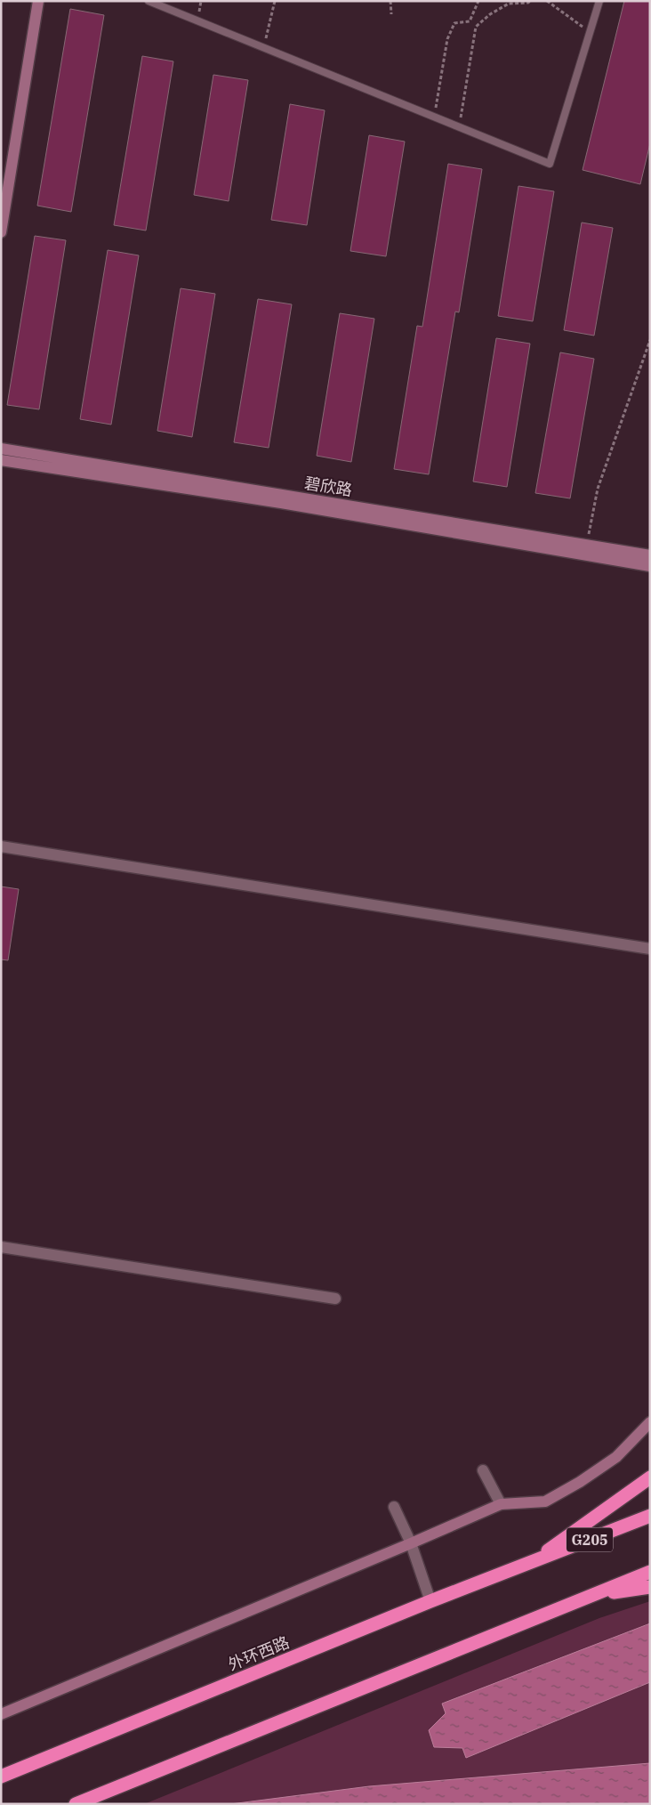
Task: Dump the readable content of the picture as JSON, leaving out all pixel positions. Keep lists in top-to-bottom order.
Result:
{
  "streets": {
    "highway": ["G205", "外环西路"],
    "street": ["碧欣路"]
  },
  "crossings": [
    ["G205", "外环西路"]
  ]
}
